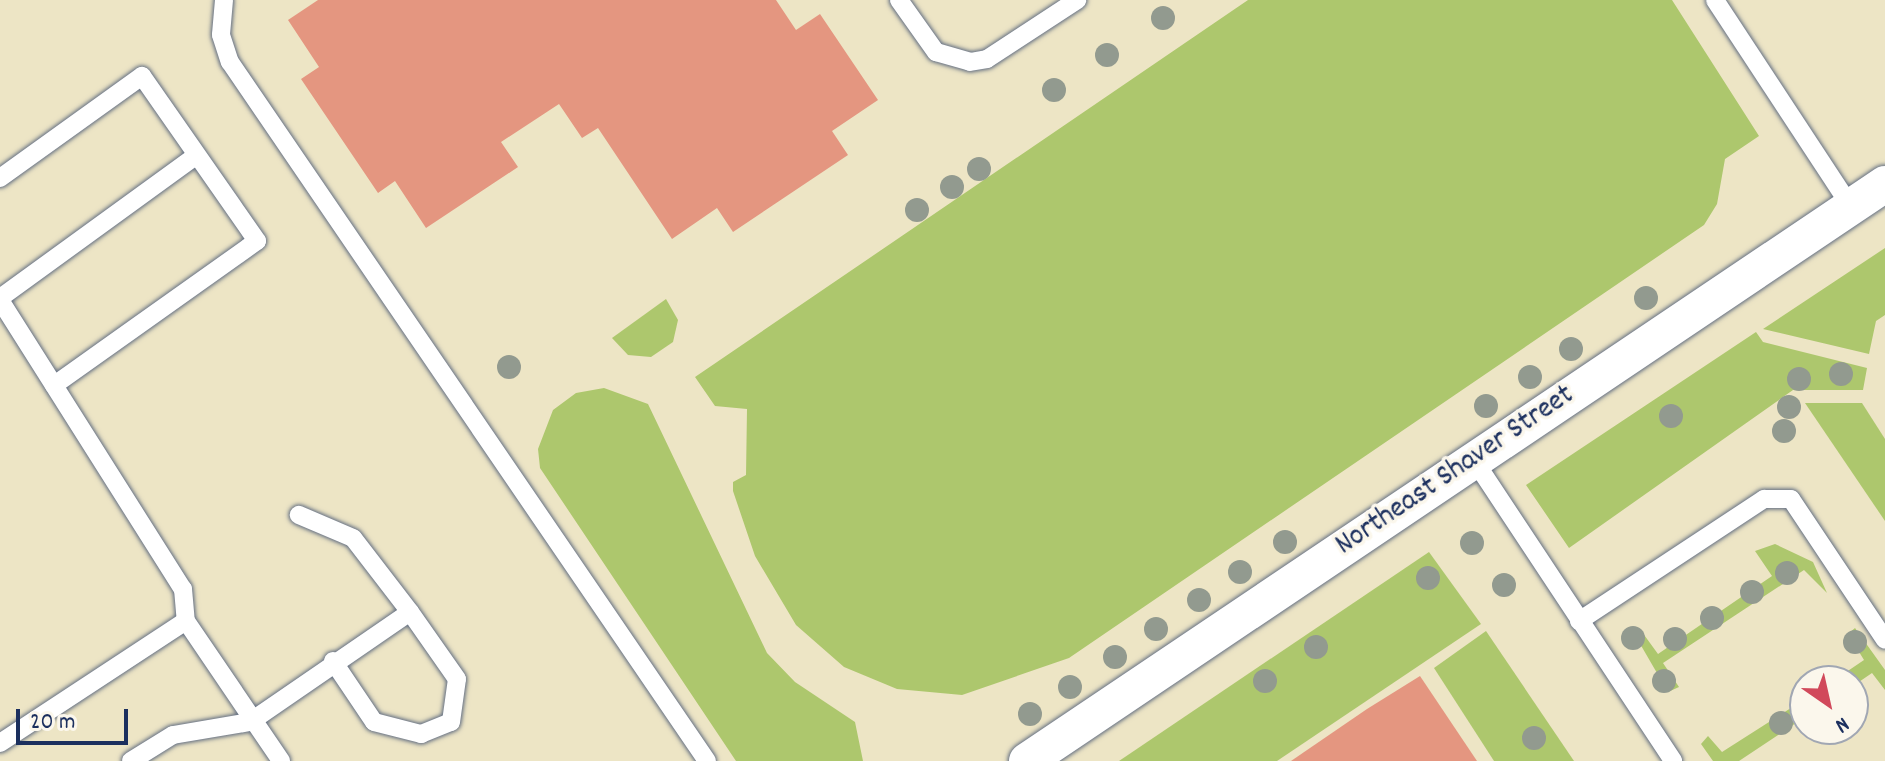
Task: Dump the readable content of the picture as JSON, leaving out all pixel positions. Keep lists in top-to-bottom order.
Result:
{
  "streets": {
    "street": ["Northeast Shaver Street"]
  },
  "scale_bar": "20 m",
  "north": "bottom right"
}
